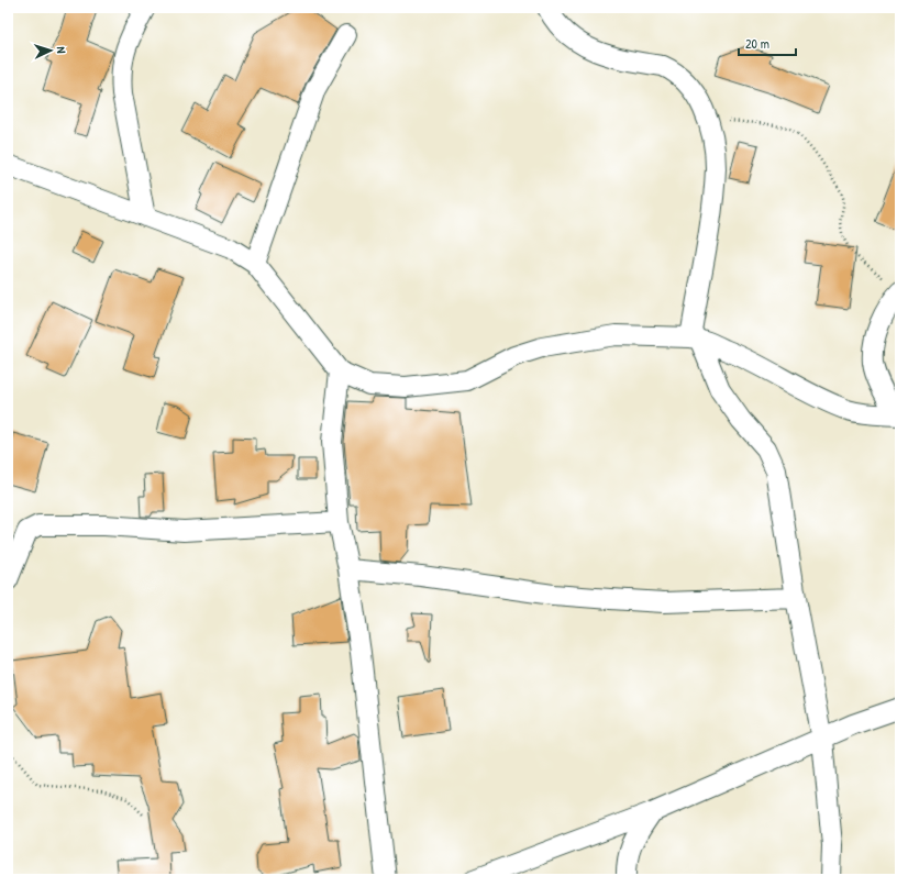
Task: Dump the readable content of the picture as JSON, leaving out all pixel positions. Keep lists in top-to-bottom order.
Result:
{
  "scale_bar": "20 m",
  "north": "right"
}
